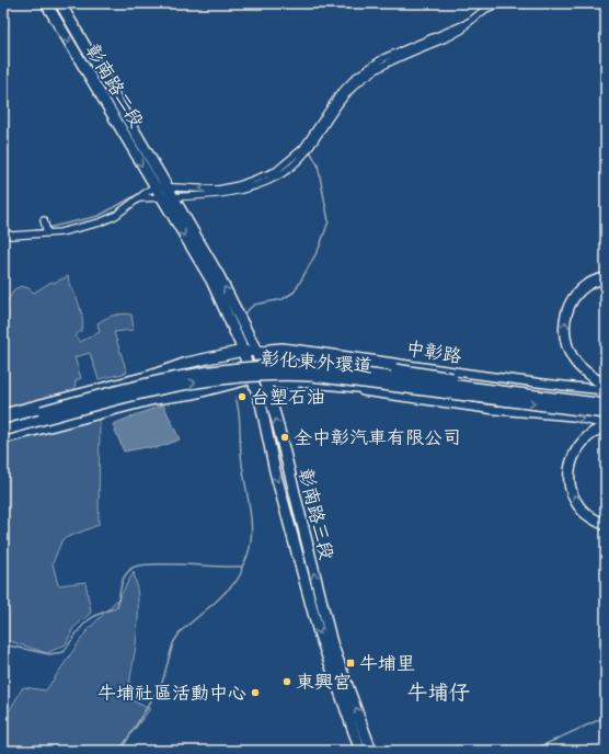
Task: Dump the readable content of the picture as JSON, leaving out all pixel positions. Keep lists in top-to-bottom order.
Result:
{
  "streets": {
    "main road": ["彰南路二段", "彰化東外環道", "彰南路三段"],
    "street": ["中彰路"]
  },
  "crossings": [
    ["彰南路二段", "彰南路三段"],
    ["中彰路", "彰化東外環道"],
    ["中彰路", "彰南路三段"],
    ["彰化東外環道", "彰南路三段"]
  ],
  "districts": ["牛埔仔"],
  "places": {
    "other": [
      "台塑石油",
      "全中彰汽車有限公司",
      "東興宮",
      "牛埔社區活動中心"
    ],
    "transit": ["牛埔里"]
  }
}
